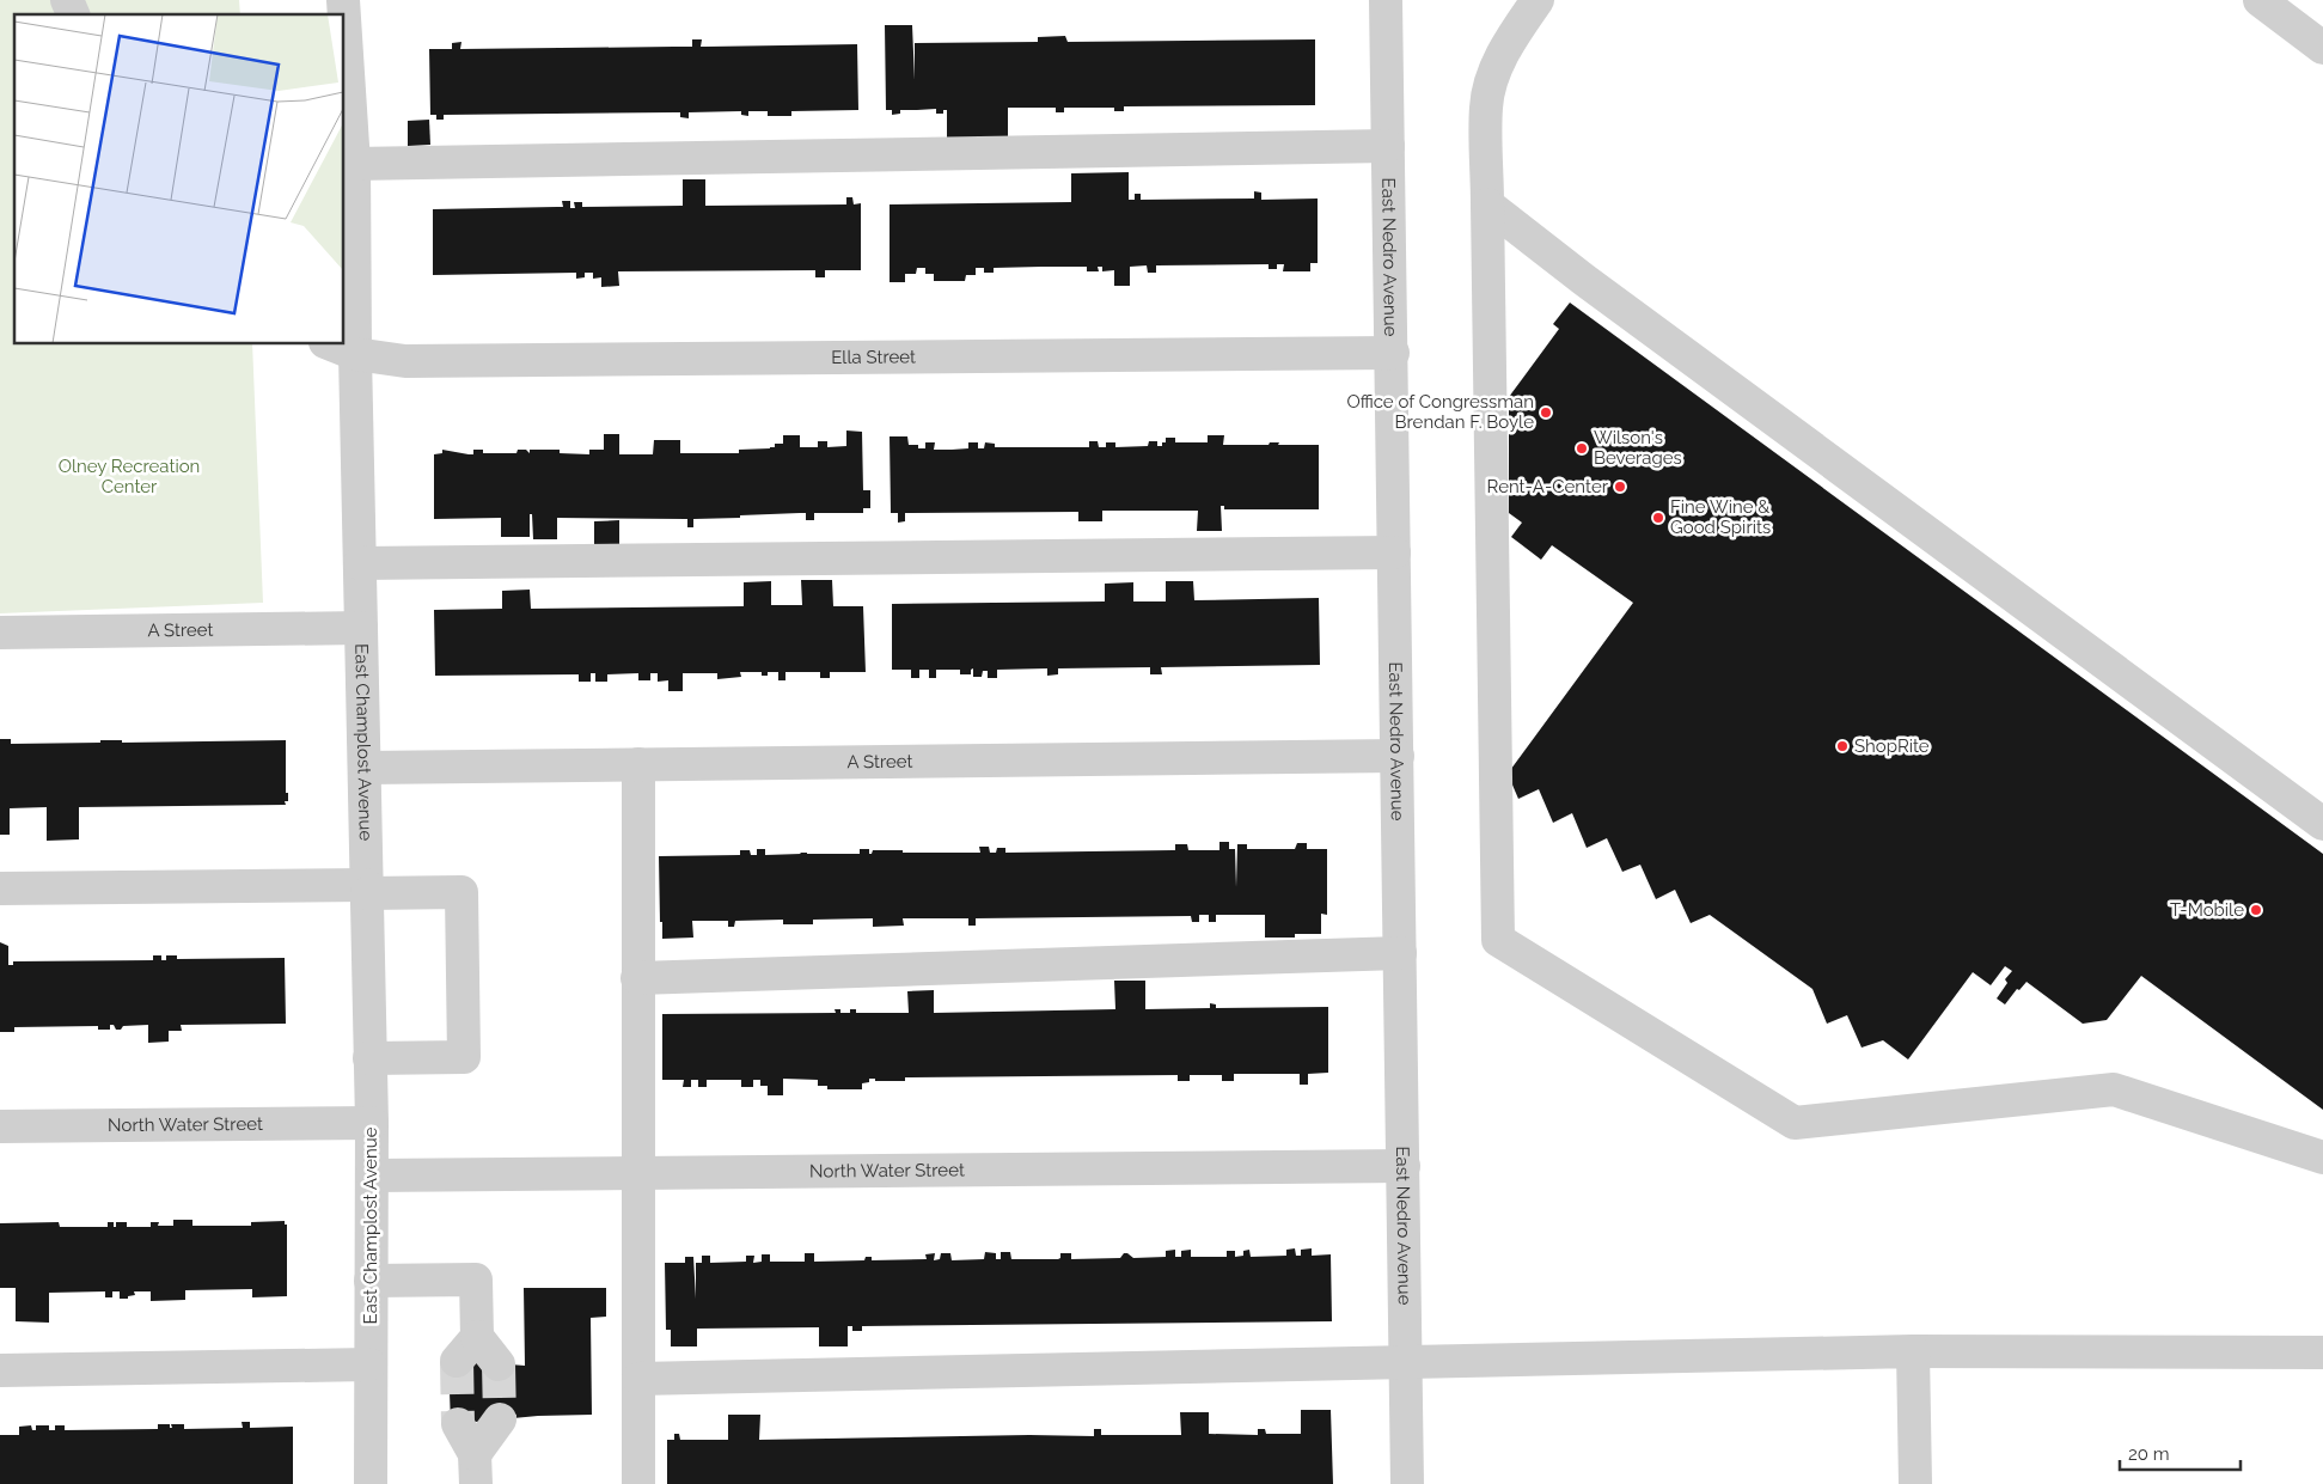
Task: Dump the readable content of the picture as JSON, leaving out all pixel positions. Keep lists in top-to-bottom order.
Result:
{
  "streets": {
    "street": [
      "East Nedro Avenue",
      "Ella Street",
      "A Street",
      "East Champlost Avenue",
      "North Water Street"
    ]
  },
  "crossings": [
    ["East Nedro Avenue", "Ella Street"],
    ["East Nedro Avenue", "A Street"],
    ["East Nedro Avenue", "North Water Street"],
    ["Ella Street", "East Champlost Avenue"],
    ["A Street", "East Champlost Avenue"],
    ["East Champlost Avenue", "North Water Street"]
  ],
  "parks": ["Olney Recreation Center"],
  "places": [
    "Office of Congressman Brendan F. Boyle",
    "Wilson's Beverages",
    "Rent-A-Center",
    "Fine Wine & Good Spirits",
    "ShopRite",
    "T-Mobile"
  ],
  "scale_bar": "20 m"
}
